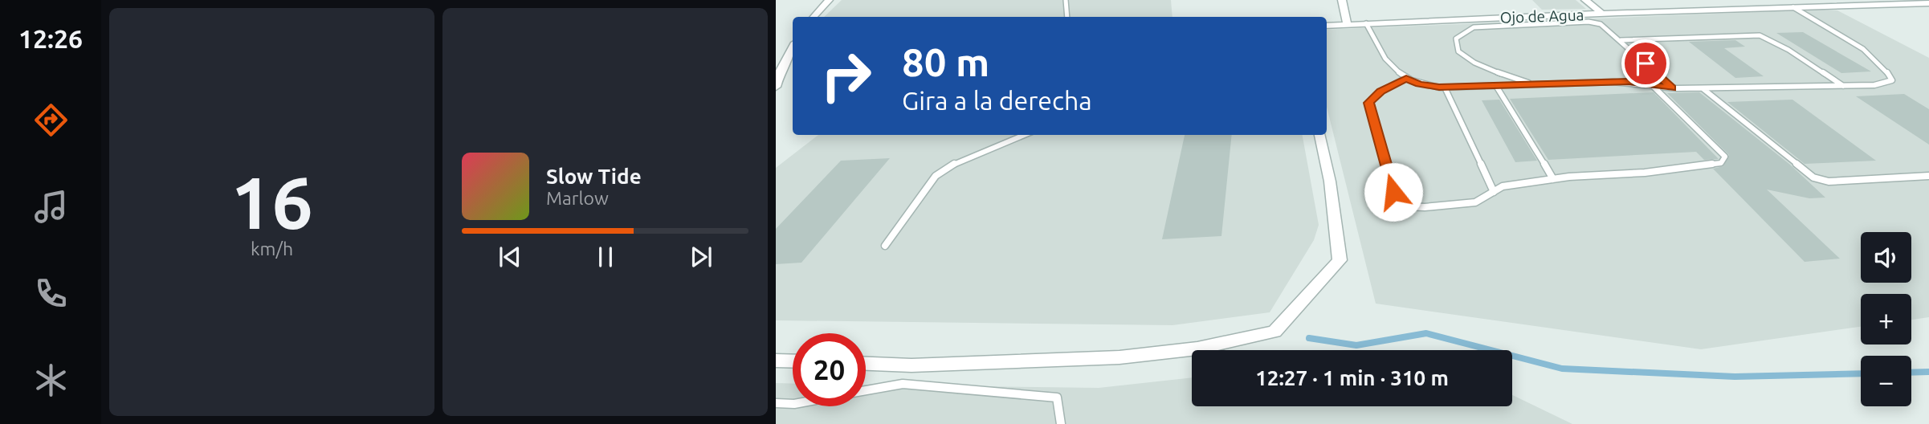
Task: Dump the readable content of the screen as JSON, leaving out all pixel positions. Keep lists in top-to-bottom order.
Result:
{
  "streets": {
    "street": ["Ojo de Agua"]
  },
  "page": {
    "tabs": "12:26",
    "tile": ["16", "km/h"],
    "turn": ["80 m", "Gira a la derecha"],
    "song": ["Slow Tide", "Marlow"],
    "map_buttons": ["+", "−"],
    "limit": "20",
    "trip": "12:27 · 1 min · 310 m"
  }
}
